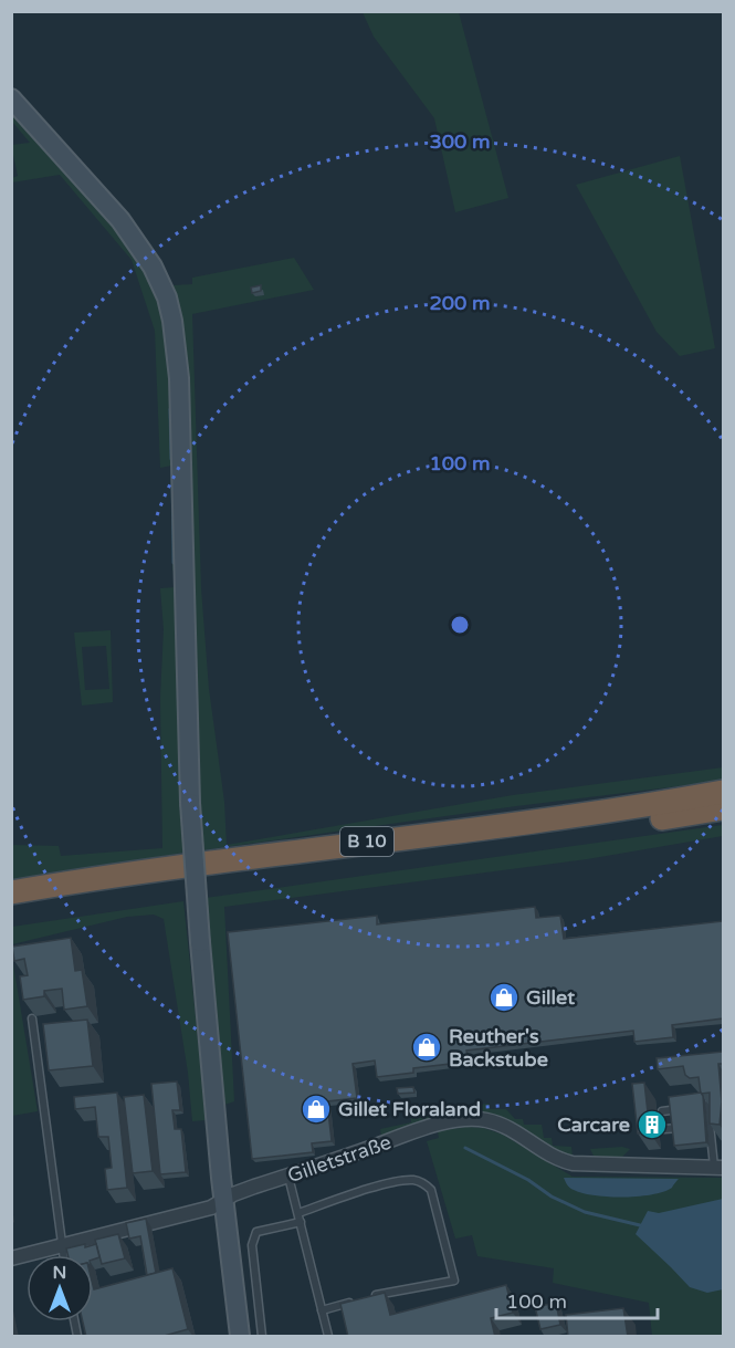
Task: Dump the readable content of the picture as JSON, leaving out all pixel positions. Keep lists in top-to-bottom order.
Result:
{
  "streets": {
    "highway": ["B 10"],
    "street": ["Gilletstraße"]
  },
  "places": {
    "shop": ["Gillet", "Reuther's Backstube", "Gillet Floraland"],
    "building": ["Carcare"]
  },
  "scale_bar": "100 m",
  "north": "top",
  "rings": ["300 m", "200 m", "100 m"]
}
